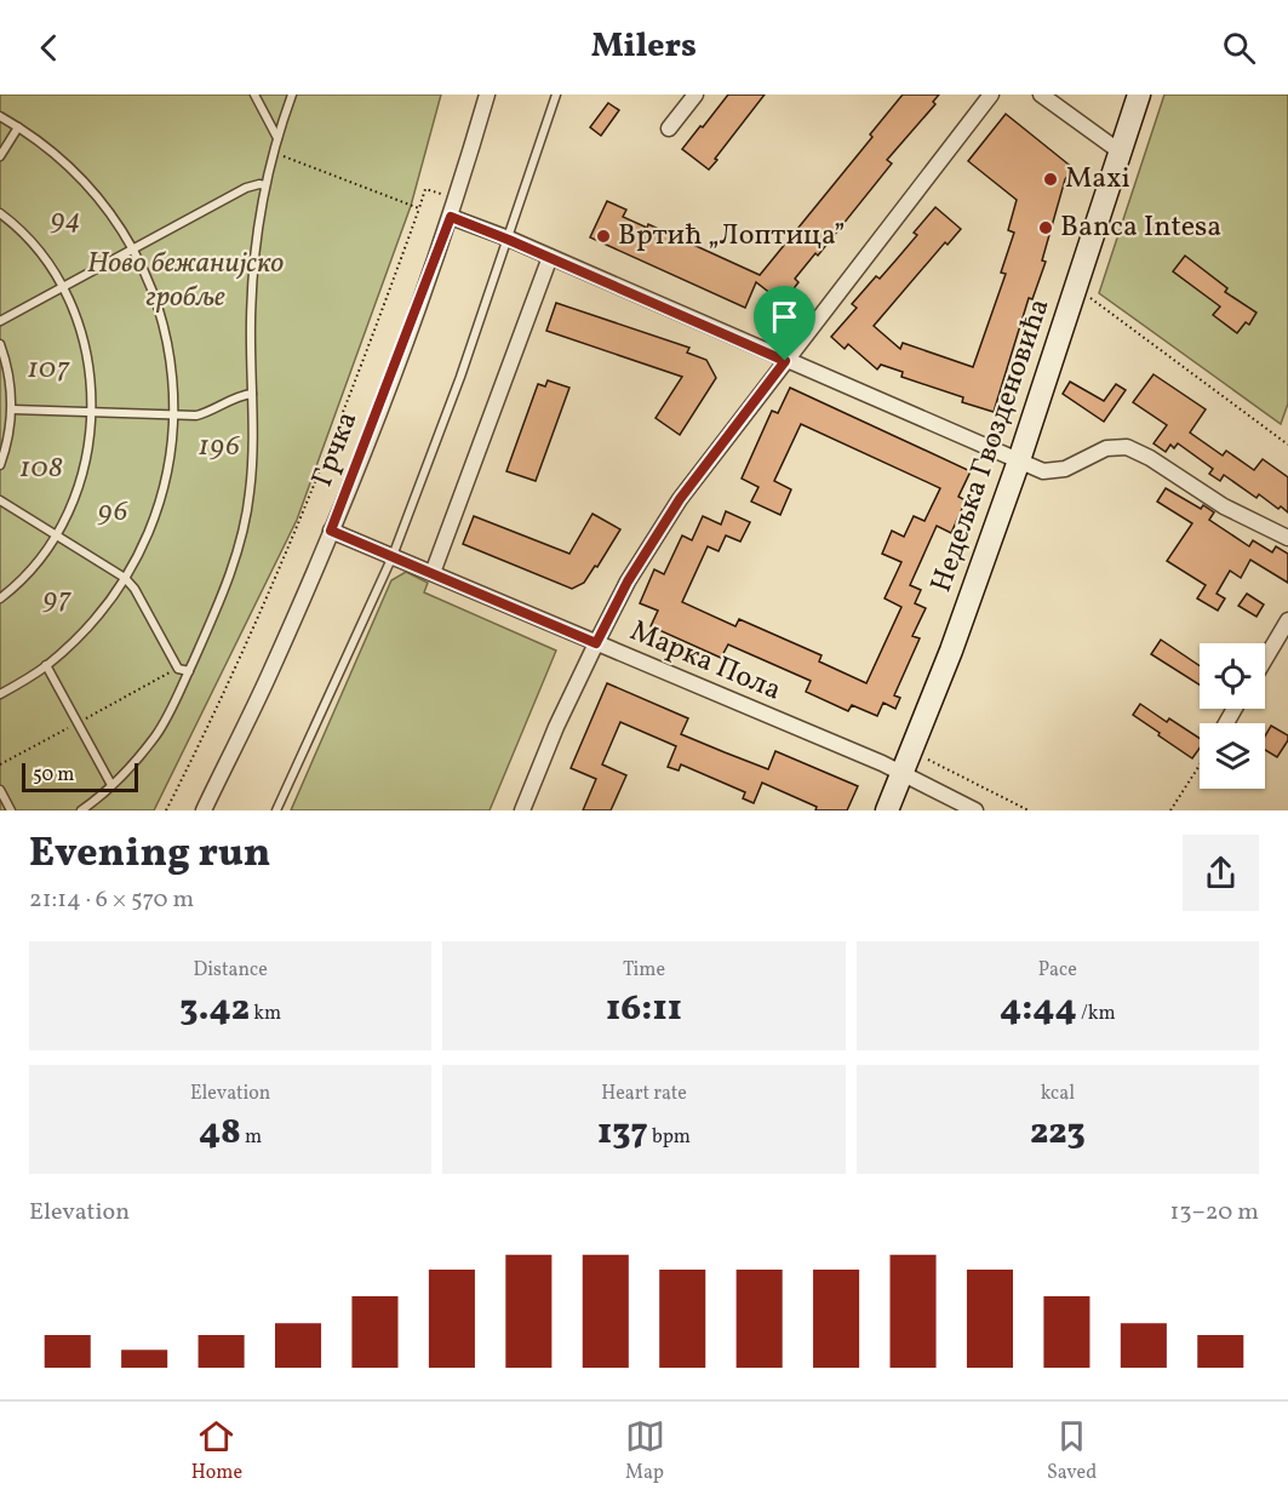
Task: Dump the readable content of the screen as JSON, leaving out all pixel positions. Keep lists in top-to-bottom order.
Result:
{
  "streets": {
    "main road": ["Недељка Гвозденовића"],
    "street": ["Грчка", "Марка Пола"]
  },
  "crossings": [
    ["Недељка Гвозденовића", "Марка Пола"],
    ["Грчка", "Марка Пола"]
  ],
  "parks": [
    "94",
    "Ново бежанијско гробље",
    "107",
    "196",
    "108",
    "96",
    "97"
  ],
  "places": ["Maxi", "Banca Intesa", "Вртић „Лоптица”"],
  "scale_bar": "50 m",
  "page": {
    "header": "Milers",
    "scale": "50 m",
    "heading": ["Evening run", "21:14 · 6 × 570 m"],
    "stats": [
      ["Distance", "3.42 km"],
      ["Time", "16:11"],
      ["Pace", "4:44 /km"],
      ["Elevation", "48 m"],
      ["Heart rate", "137 bpm"],
      ["kcal", "223"]
    ],
    "chart": ["Elevation", "13–20 m"],
    "tabs": ["Home", "Map", "Saved"]
  }
}
